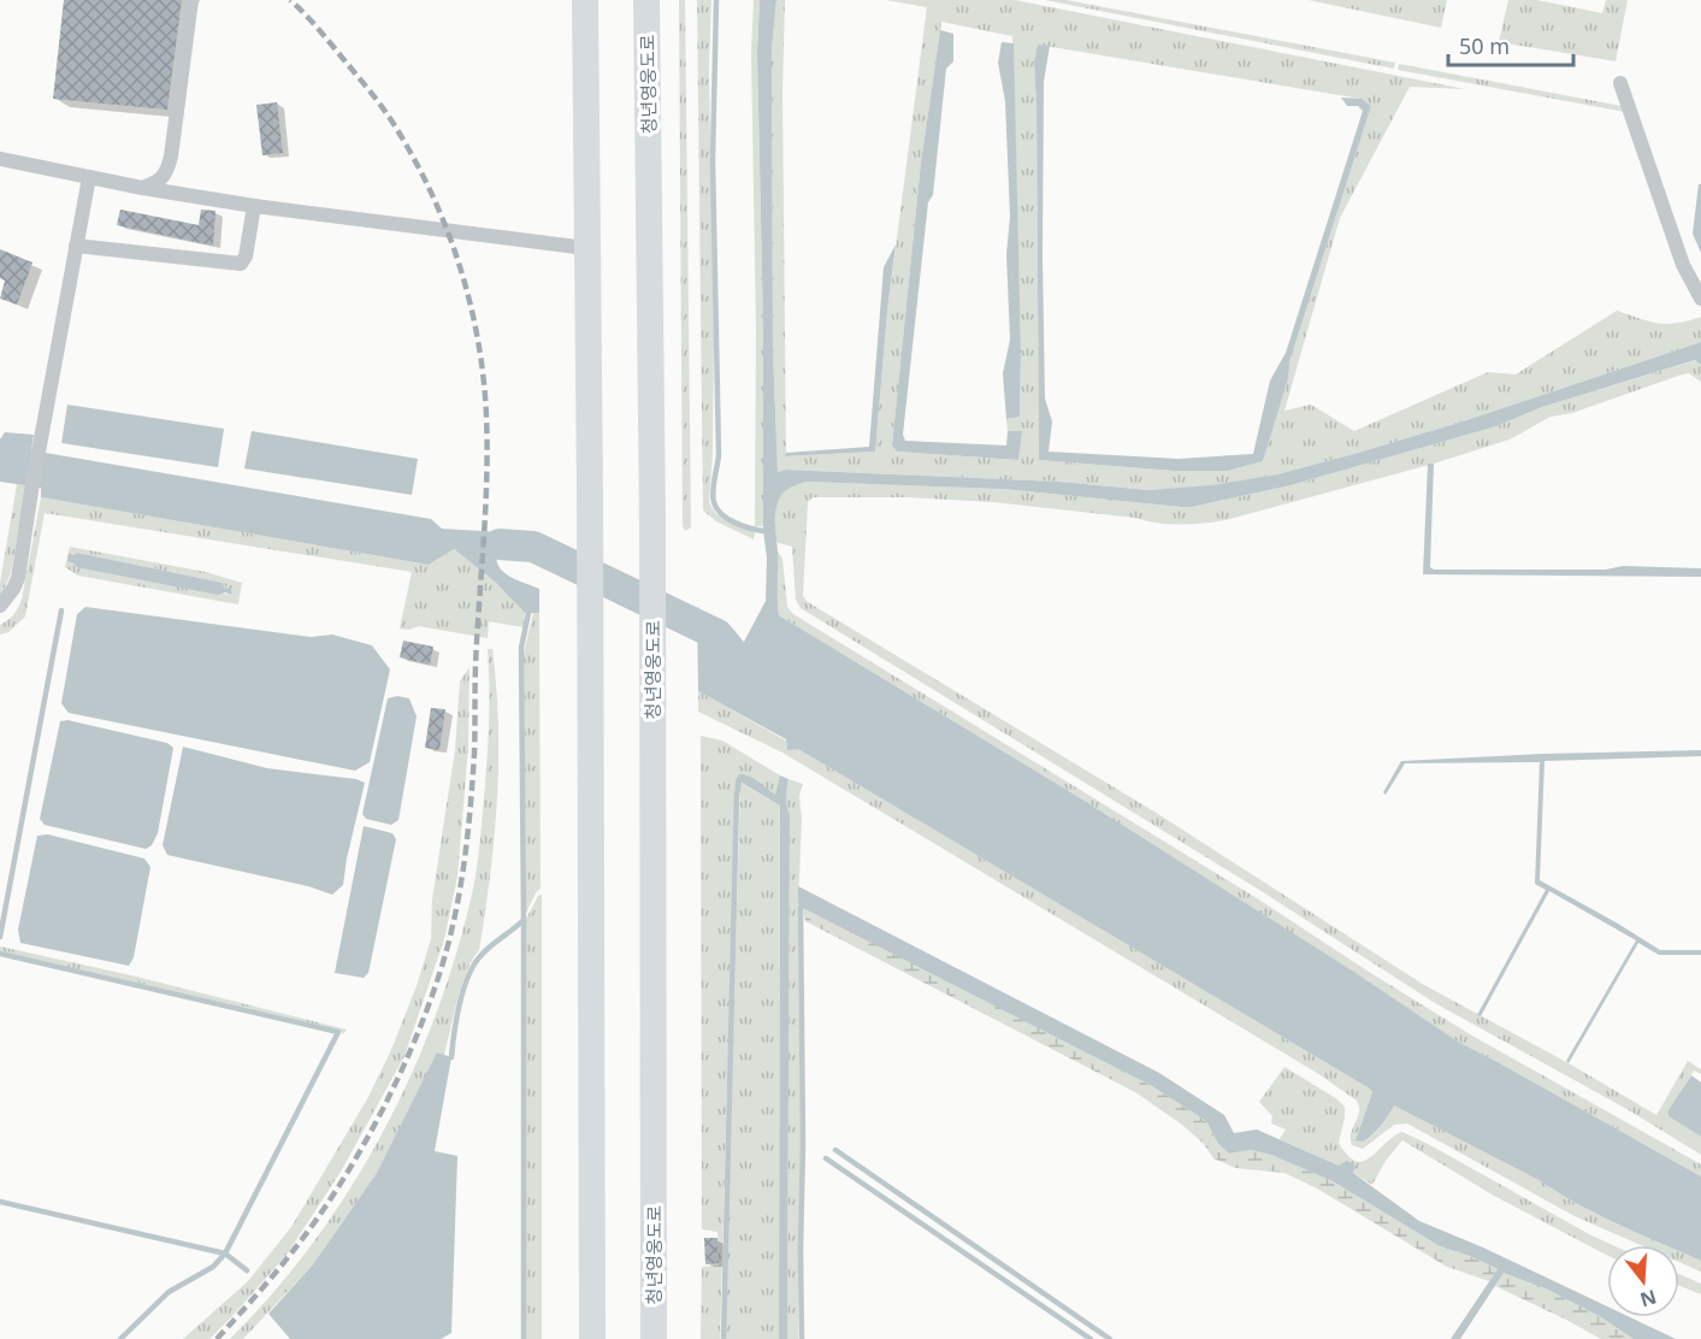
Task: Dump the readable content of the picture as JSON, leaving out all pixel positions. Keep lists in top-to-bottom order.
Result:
{
  "streets": {
    "highway": ["청년영웅도로"]
  },
  "scale_bar": "50 m",
  "north": "bottom"
}
